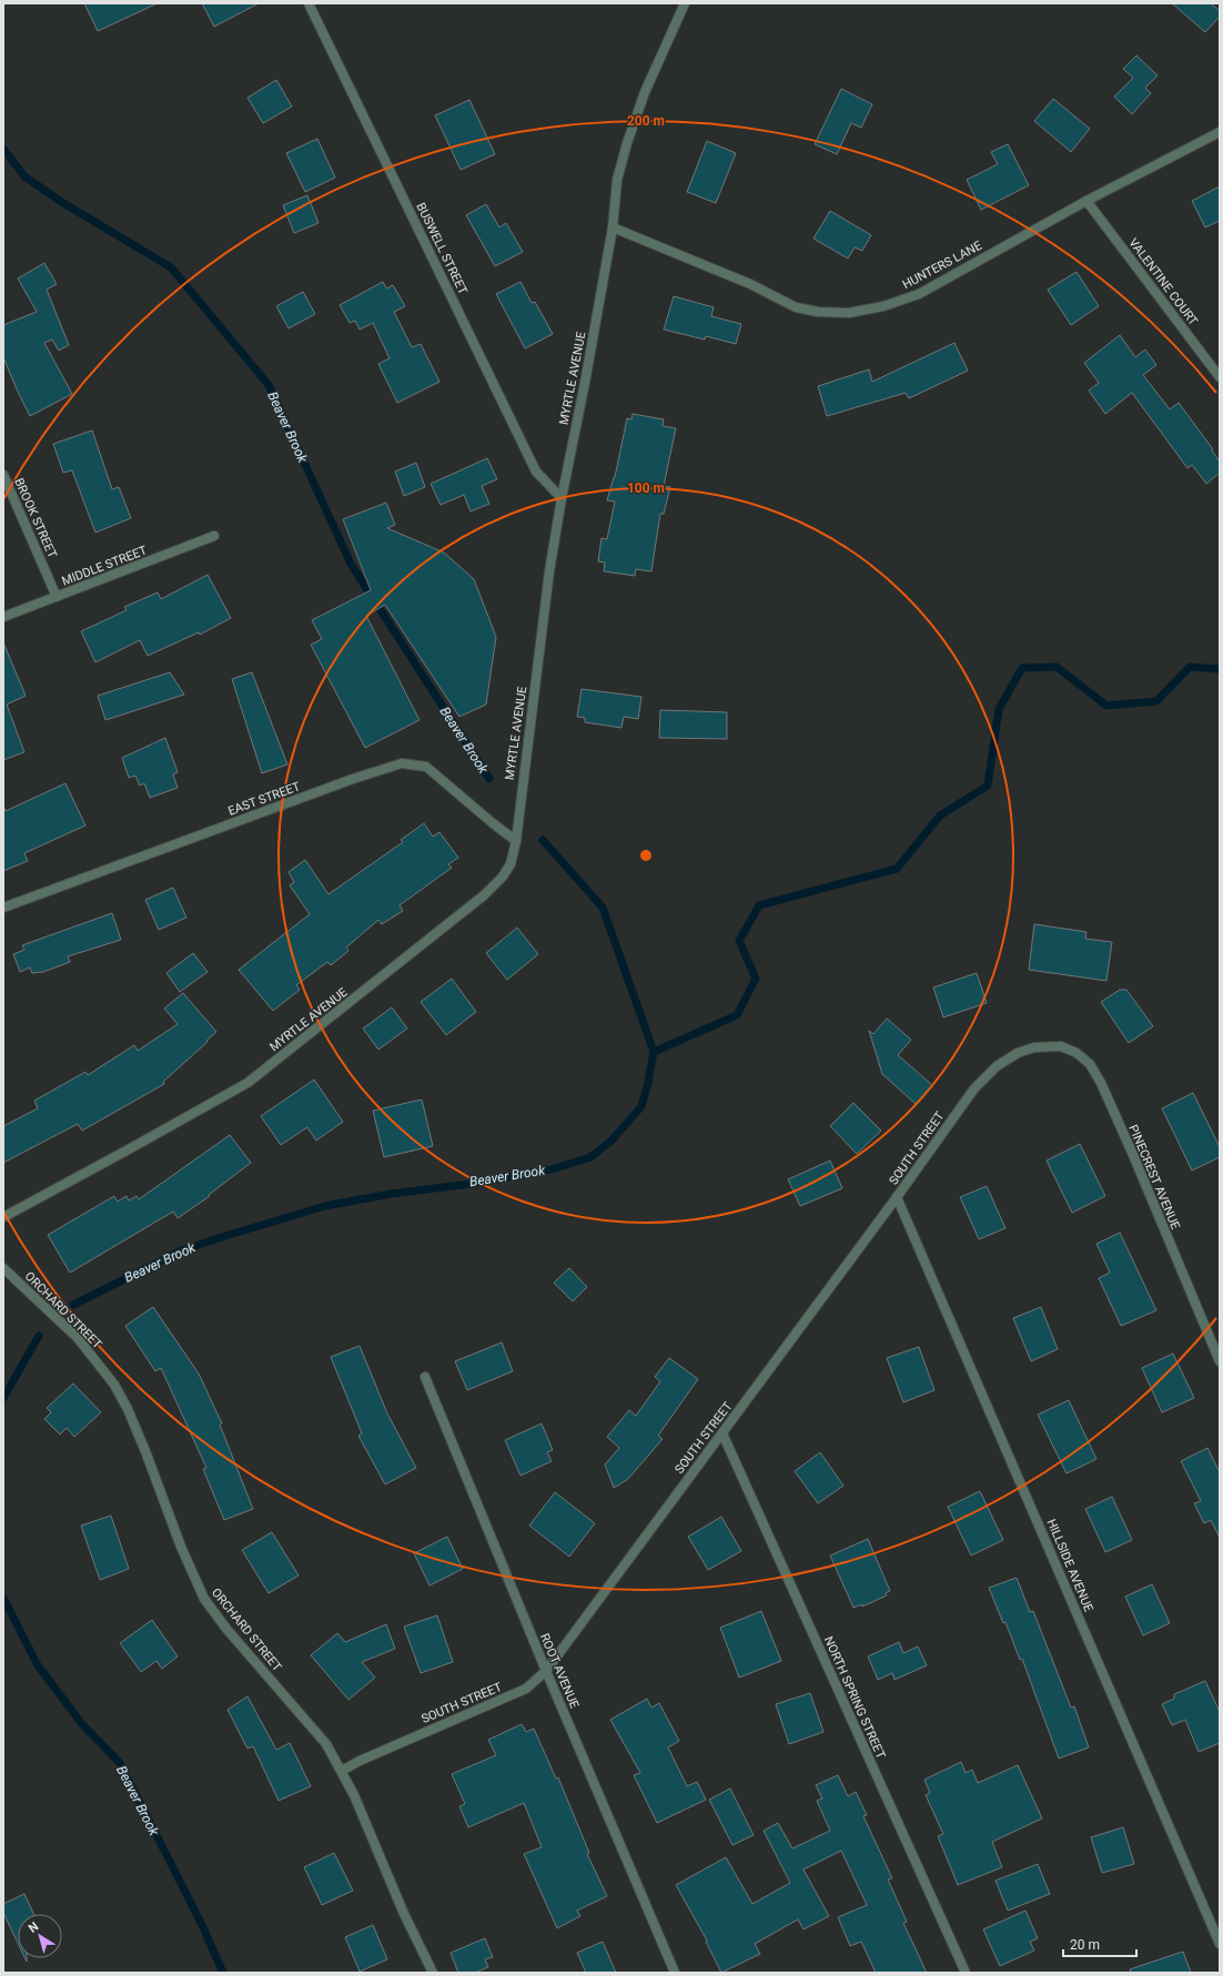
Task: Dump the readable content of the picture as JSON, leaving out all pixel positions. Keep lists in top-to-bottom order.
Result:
{
  "streets": {
    "street": [
      "BUSWELL STREET",
      "HUNTERS LANE",
      "VALENTINE COURT",
      "MYRTLE AVENUE",
      "BROOK STREET",
      "MIDDLE STREET",
      "EAST STREET",
      "SOUTH STREET",
      "PINECREST AVENUE",
      "ORCHARD STREET",
      "HILLSIDE AVENUE",
      "ROOT AVENUE",
      "NORTH SPRING STREET"
    ]
  },
  "crossings": [
    ["BUSWELL STREET", "MYRTLE AVENUE"],
    ["HUNTERS LANE", "VALENTINE COURT"],
    ["HUNTERS LANE", "MYRTLE AVENUE"],
    ["MYRTLE AVENUE", "EAST STREET"],
    ["BROOK STREET", "MIDDLE STREET"],
    ["SOUTH STREET", "PINECREST AVENUE"],
    ["SOUTH STREET", "ORCHARD STREET"],
    ["SOUTH STREET", "HILLSIDE AVENUE"],
    ["SOUTH STREET", "ROOT AVENUE"],
    ["SOUTH STREET", "NORTH SPRING STREET"]
  ],
  "water": ["Beaver Brook"],
  "scale_bar": "20 m",
  "north": "top left",
  "rings": ["200 m", "100 m"]
}
